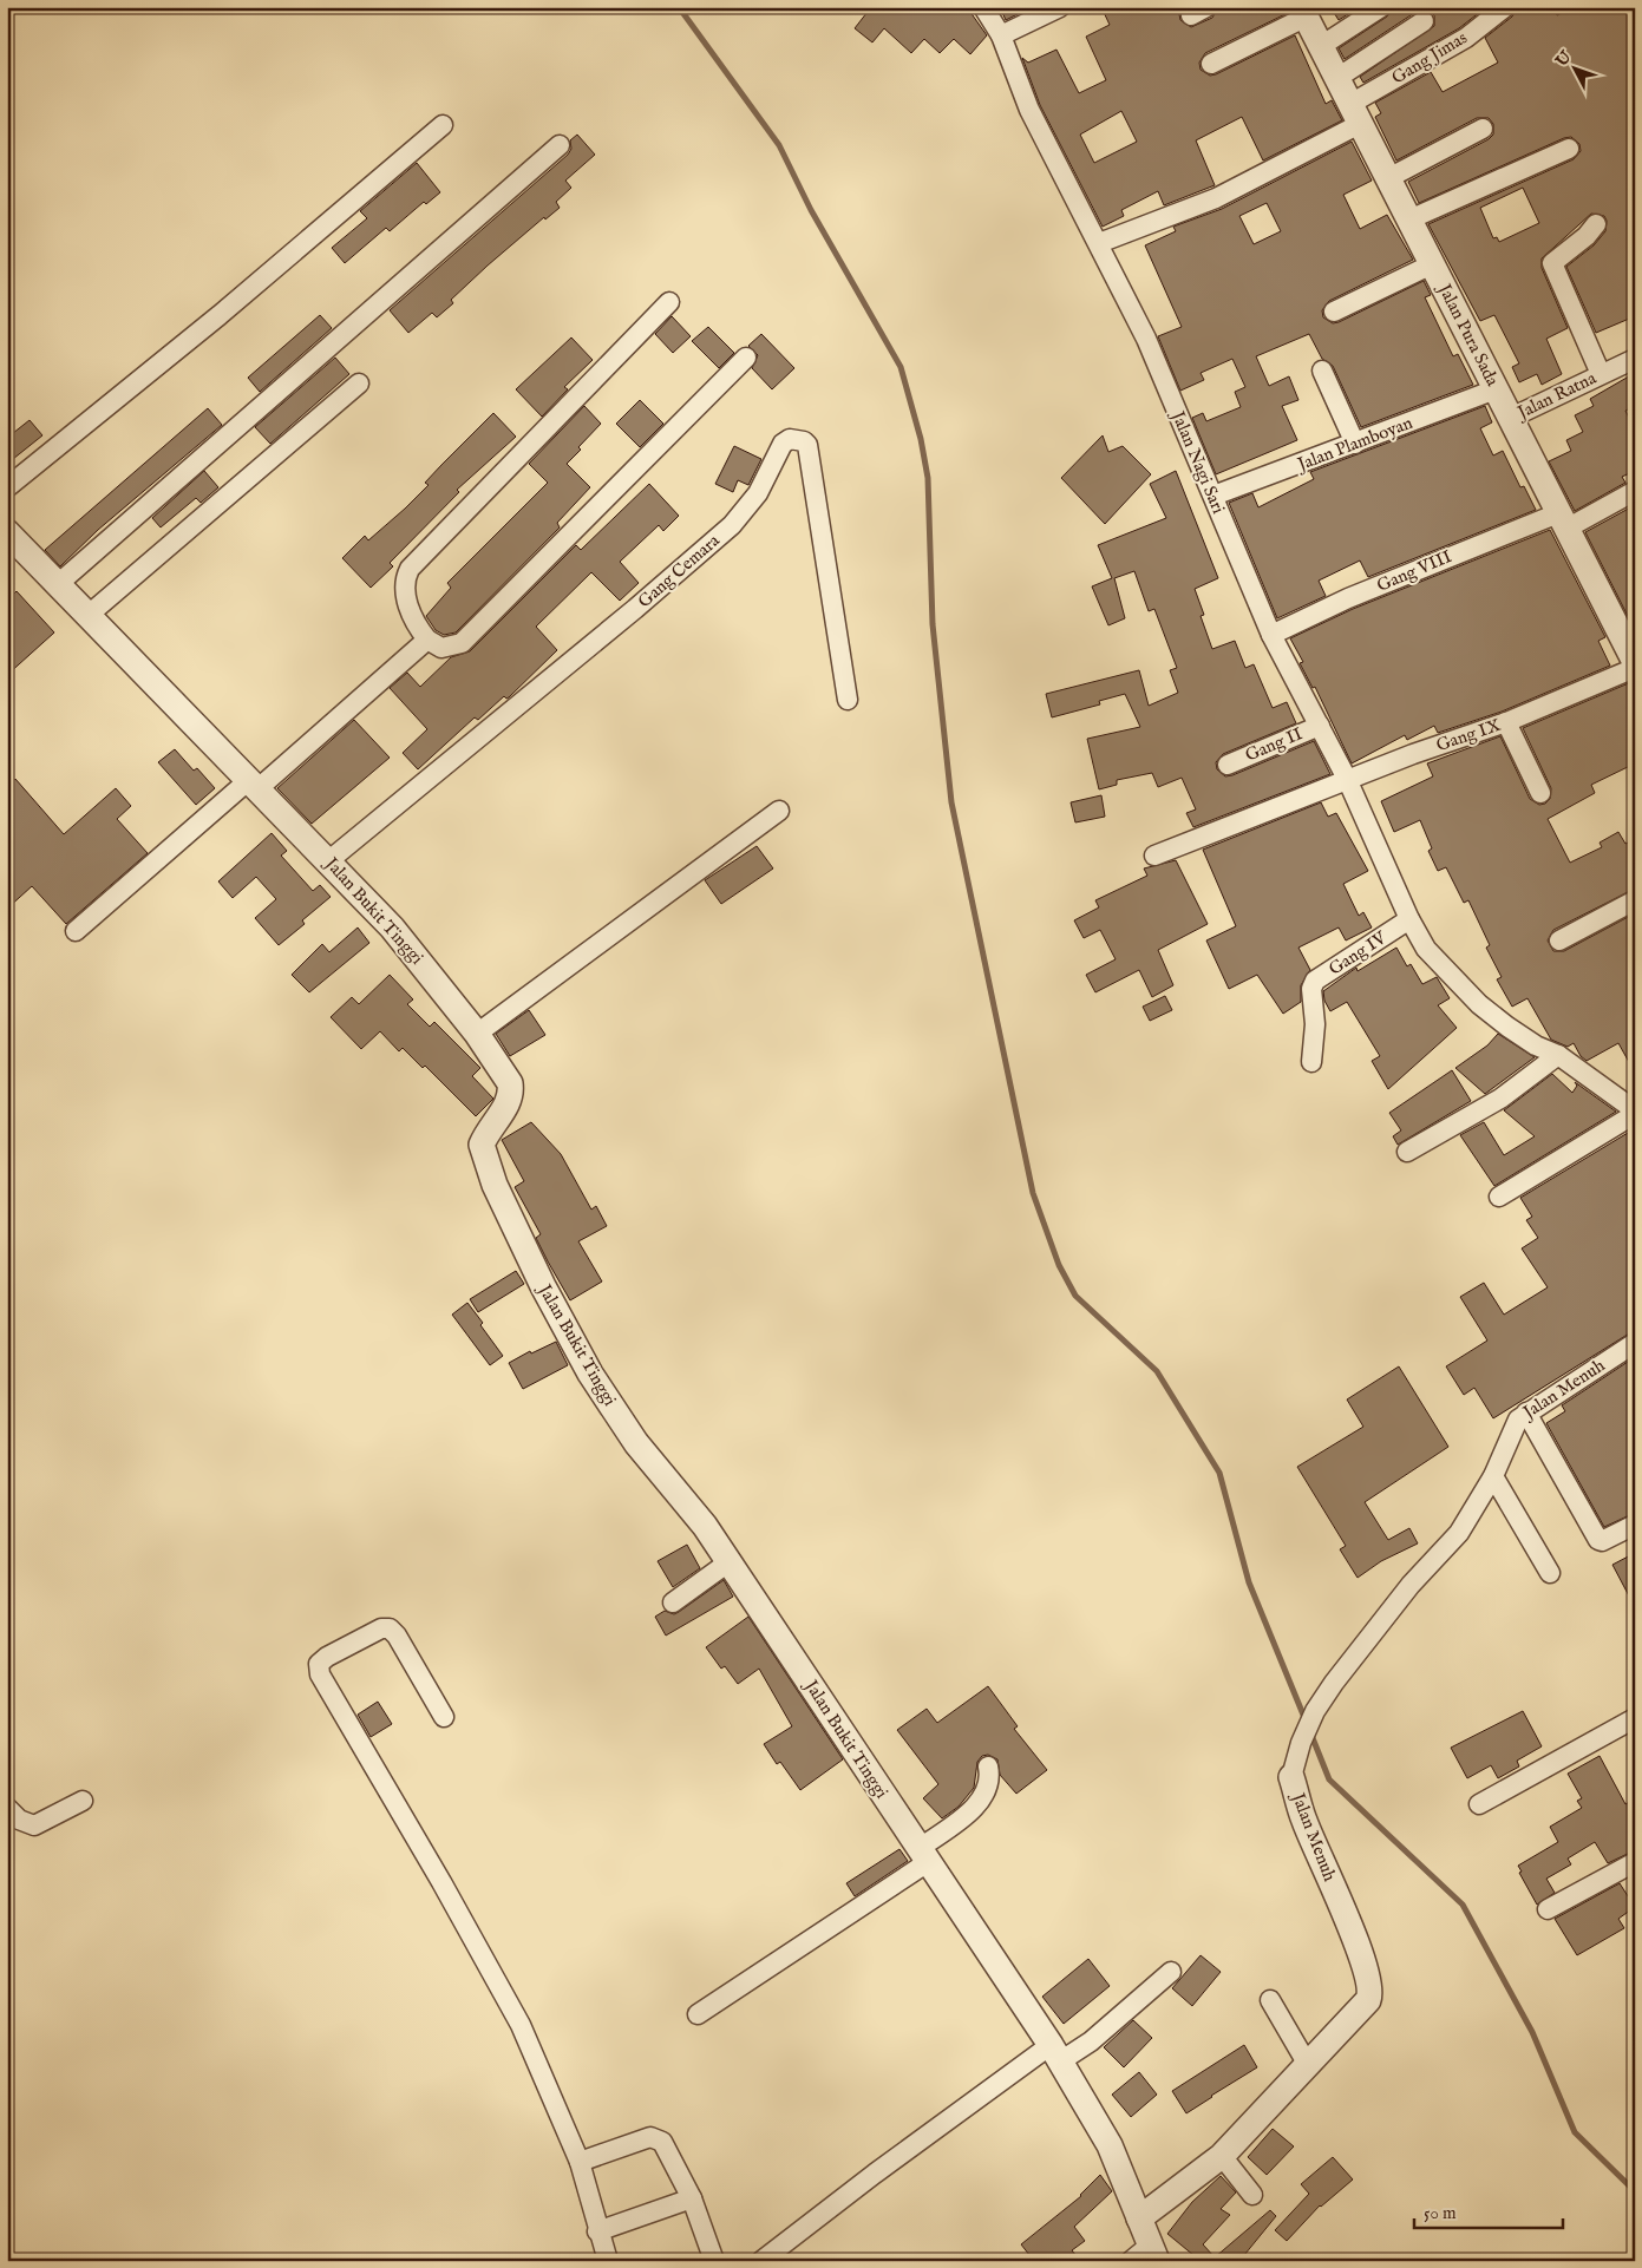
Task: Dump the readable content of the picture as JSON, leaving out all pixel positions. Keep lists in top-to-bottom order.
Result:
{
  "streets": {
    "street": [
      "Gang Jimas",
      "Jalan Pura Sada",
      "Jalan Ratna",
      "Jalan Plamboyan",
      "Jalan Nagi Sari",
      "Gang Cemara",
      "Gang VIII",
      "Gang IX",
      "Gang II",
      "Jalan Bukit Tinggi",
      "Gang IV",
      "Jalan Menuh"
    ]
  },
  "crossings": [
    ["Gang Jimas", "Jalan Pura Sada"],
    ["Gang Jimas", "Jalan Nagi Sari"],
    ["Jalan Pura Sada", "Jalan Ratna"],
    ["Jalan Pura Sada", "Jalan Plamboyan"],
    ["Jalan Pura Sada", "Gang VIII"],
    ["Jalan Pura Sada", "Gang IX"],
    ["Jalan Plamboyan", "Jalan Nagi Sari"],
    ["Jalan Nagi Sari", "Gang VIII"],
    ["Jalan Nagi Sari", "Gang IX"],
    ["Jalan Nagi Sari", "Gang II"],
    ["Jalan Nagi Sari", "Gang IV"],
    ["Gang Cemara", "Jalan Bukit Tinggi"],
    ["Jalan Bukit Tinggi", "Jalan Menuh"]
  ],
  "scale_bar": "50 m",
  "north": "top left"
}
